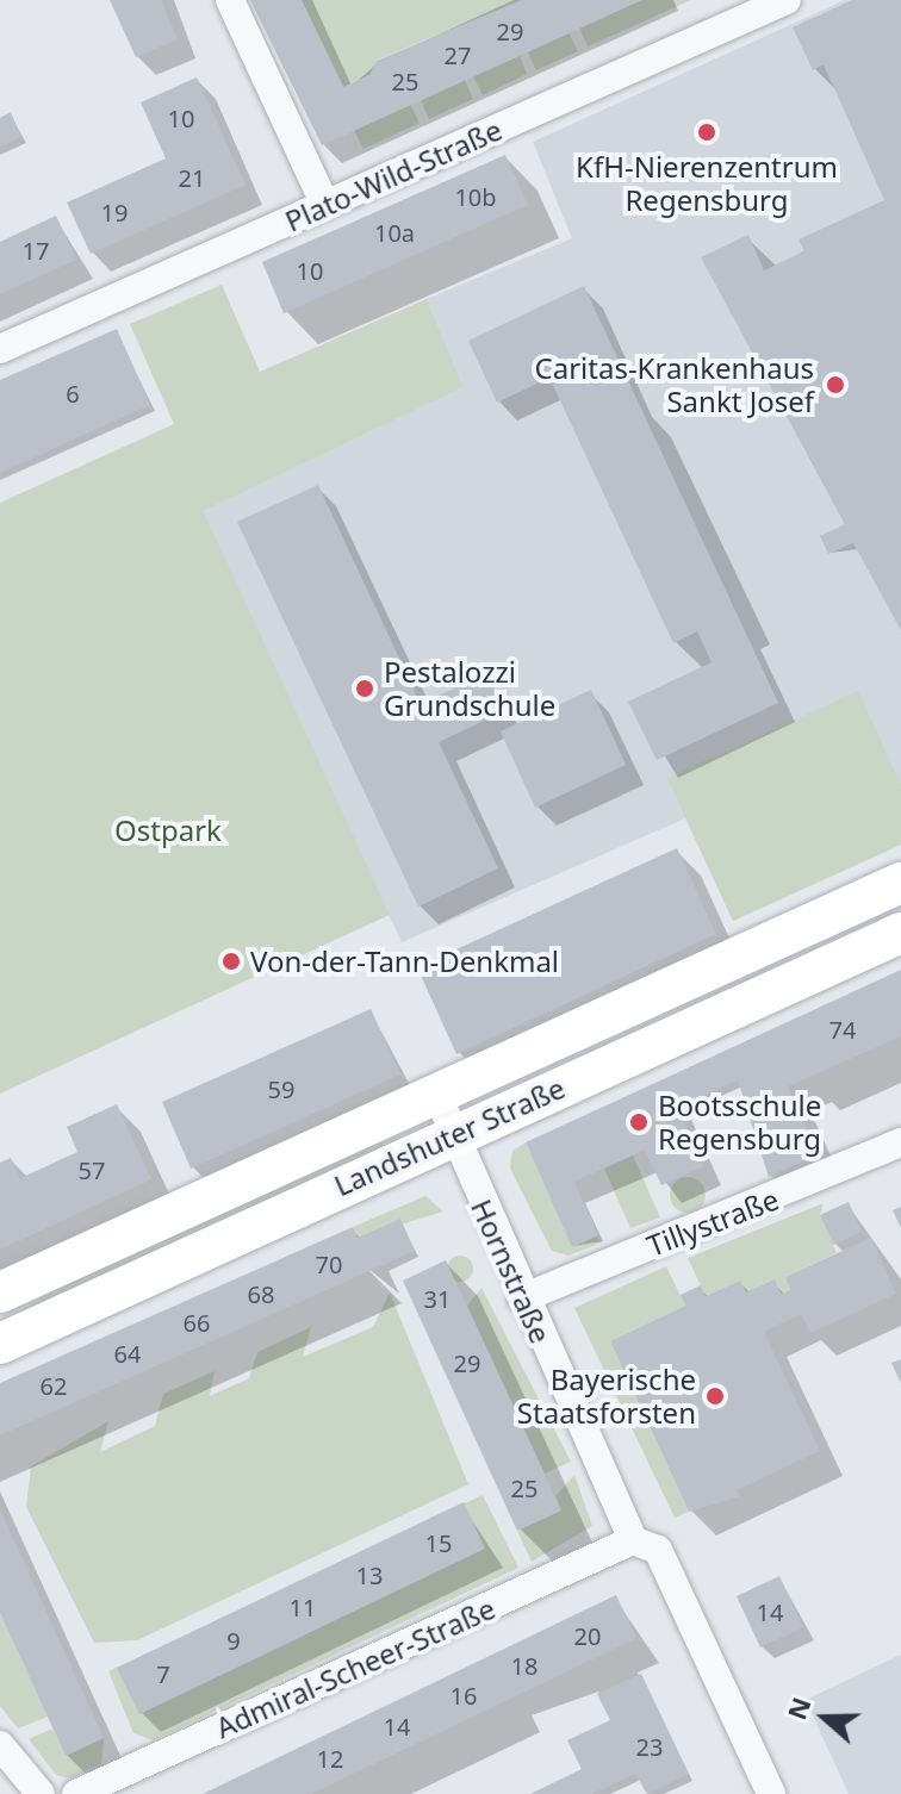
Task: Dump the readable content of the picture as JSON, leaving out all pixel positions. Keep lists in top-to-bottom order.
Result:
{
  "streets": {
    "main road": ["Landshuter Straße"],
    "street": [
      "Plato-Wild-Straße",
      "Tillystraße",
      "Hornstraße",
      "Admiral-Scheer-Straße"
    ]
  },
  "crossings": [
    ["Landshuter Straße", "Hornstraße"],
    ["Tillystraße", "Hornstraße"],
    ["Hornstraße", "Admiral-Scheer-Straße"]
  ],
  "parks": ["Ostpark"],
  "places": [
    "KfH-Nierenzentrum Regensburg",
    "Caritas-Krankenhaus Sankt Josef",
    "Pestalozzi Grundschule",
    "Von-der-Tann-Denkmal",
    "Bootsschule Regensburg",
    "Bayerische Staatsforsten"
  ],
  "house_numbers": [
    "29",
    "27",
    "25",
    "10",
    "21",
    "10b",
    "19",
    "10a",
    "17",
    "10",
    "6",
    "74",
    "59",
    "57",
    "70",
    "68",
    "31",
    "66",
    "64",
    "29",
    "62",
    "25",
    "15",
    "13",
    "11",
    "14",
    "20",
    "9",
    "18",
    "7",
    "16",
    "14",
    "23",
    "12"
  ],
  "north": "left"
}
